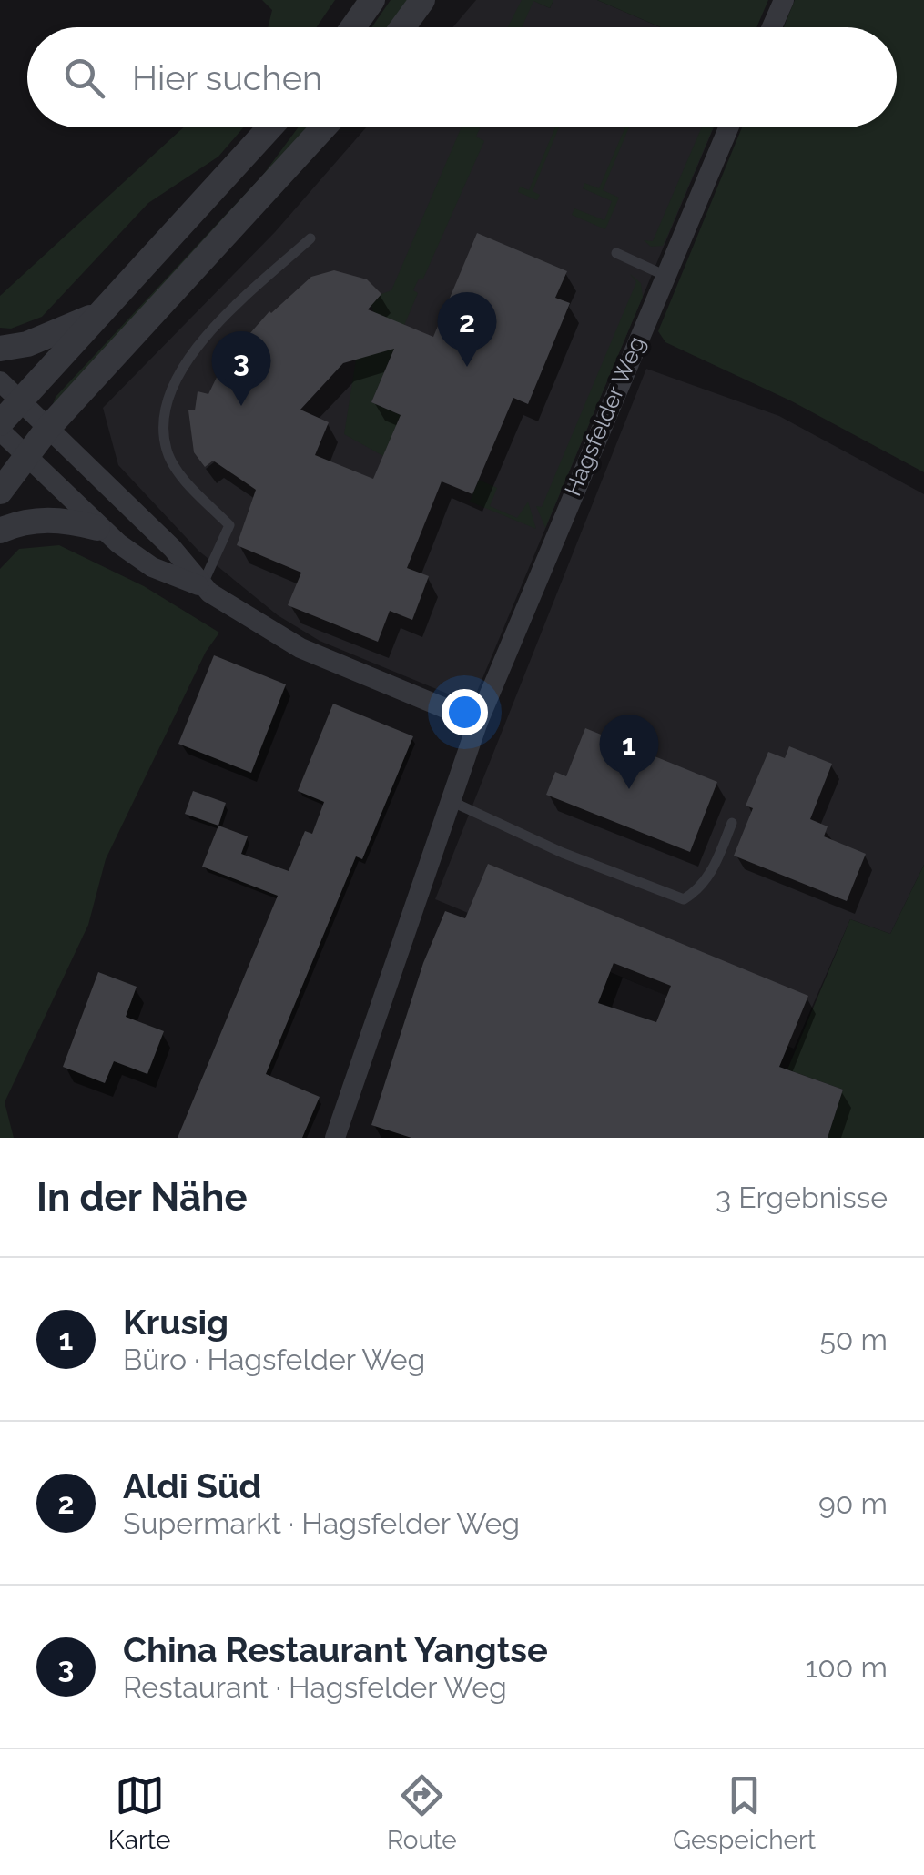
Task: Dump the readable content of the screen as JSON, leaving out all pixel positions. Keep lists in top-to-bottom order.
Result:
{
  "streets": {
    "street": ["Hagsfelder Weg"]
  },
  "page": {
    "search": "Hier suchen",
    "pins": ["2", "3", "1"],
    "heading": ["In der Nähe", "3 Ergebnisse"],
    "list": [
      {
        "mark": "1",
        "name": "Krusig",
        "note": "Büro · Hagsfelder Weg",
        "value": "50 m"
      },
      {
        "mark": "2",
        "name": "Aldi Süd",
        "note": "Supermarkt · Hagsfelder Weg",
        "value": "90 m"
      },
      {
        "mark": "3",
        "name": "China Restaurant Yangtse",
        "note": "Restaurant · Hagsfelder Weg",
        "value": "100 m"
      }
    ],
    "nav": ["Karte", "Route", "Gespeichert"]
  }
}
